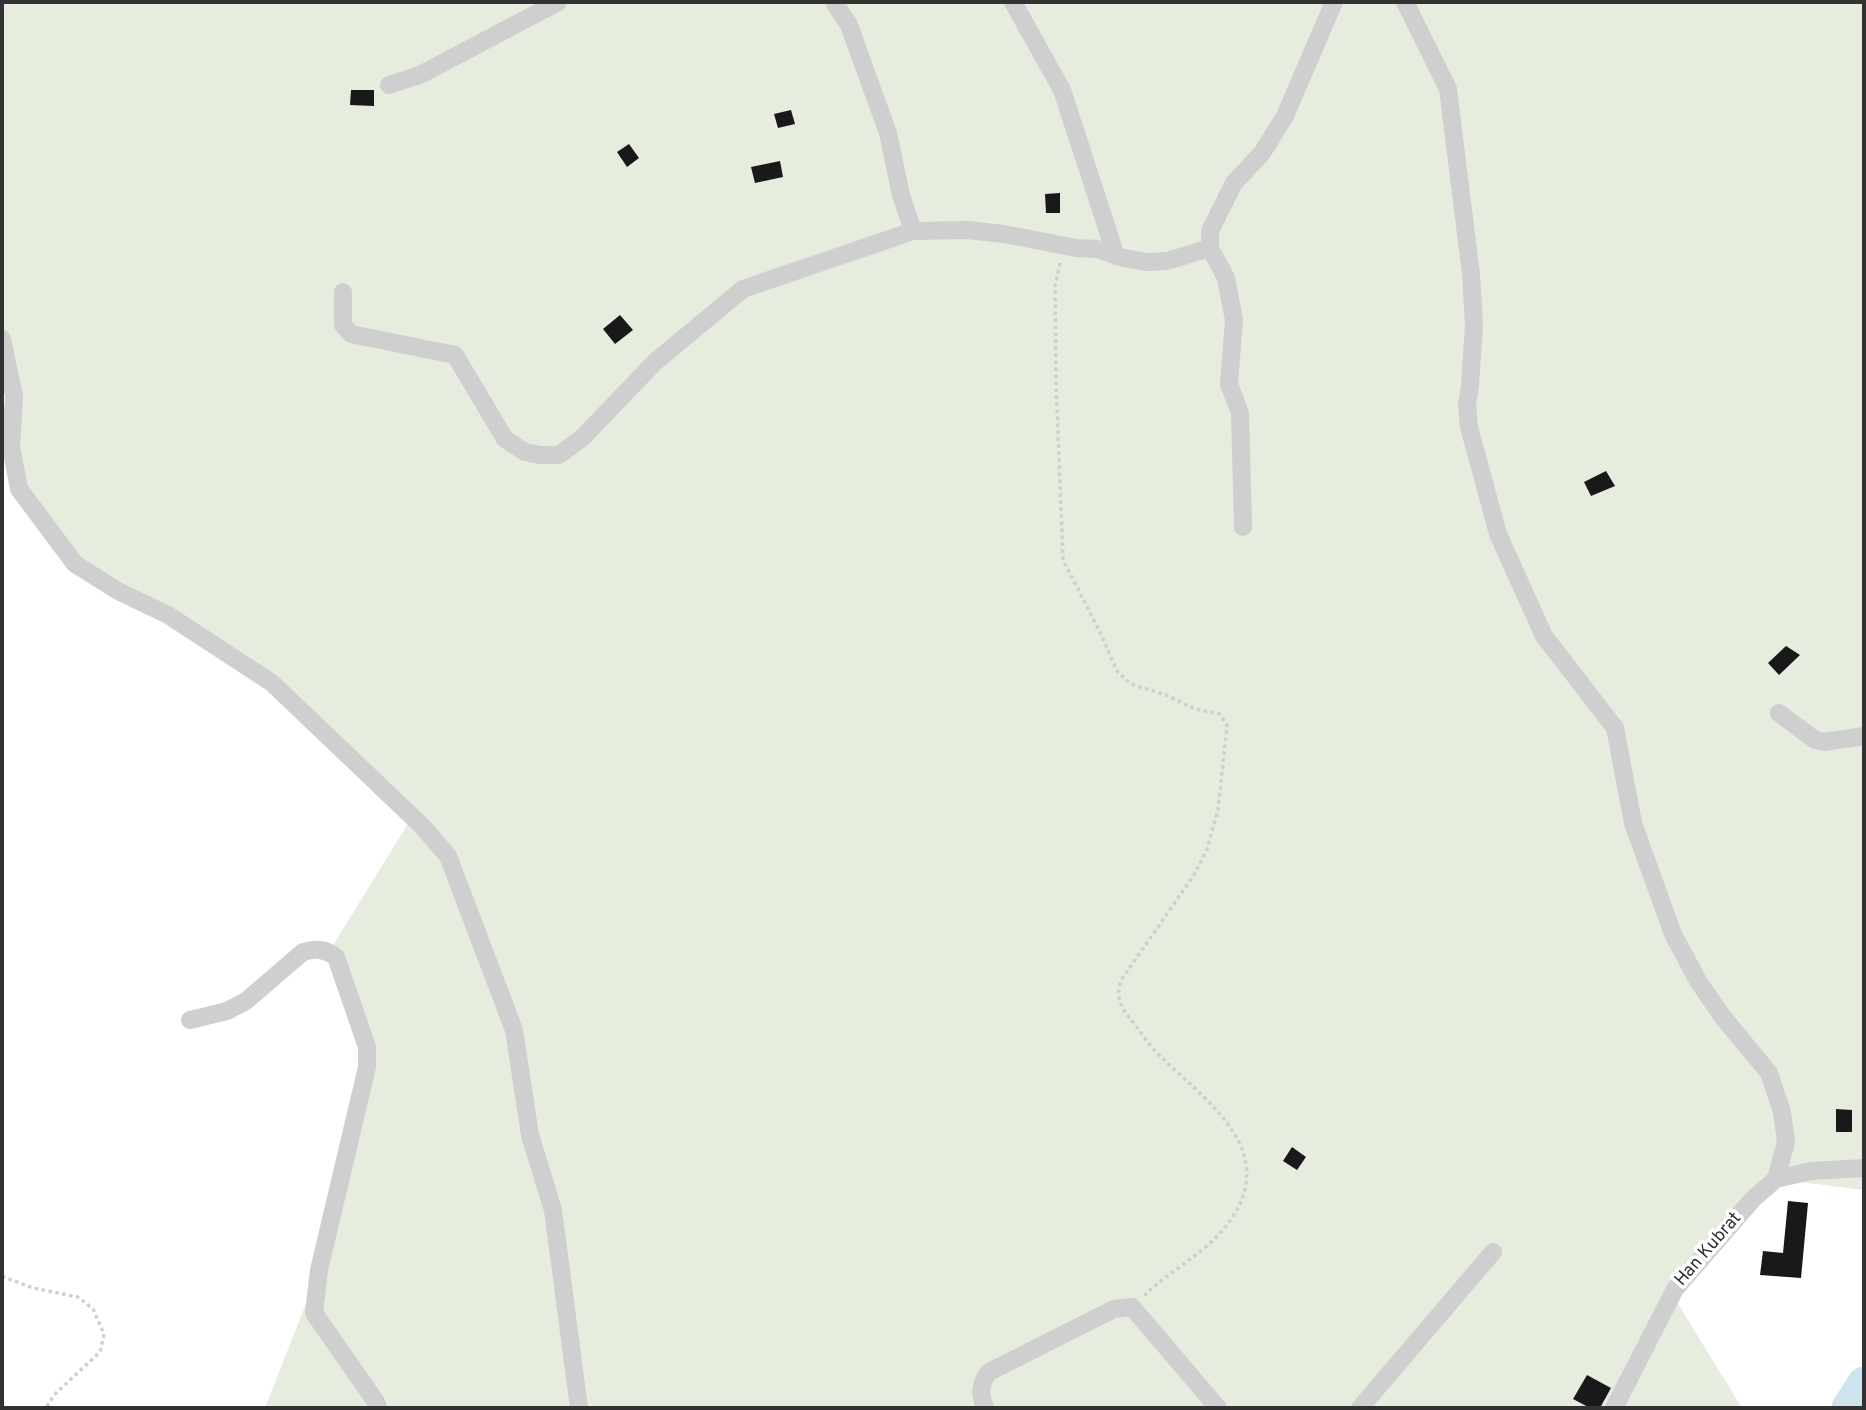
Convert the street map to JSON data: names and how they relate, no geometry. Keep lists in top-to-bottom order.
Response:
{
  "streets": {
    "street": ["Han Kubrat"]
  }
}
